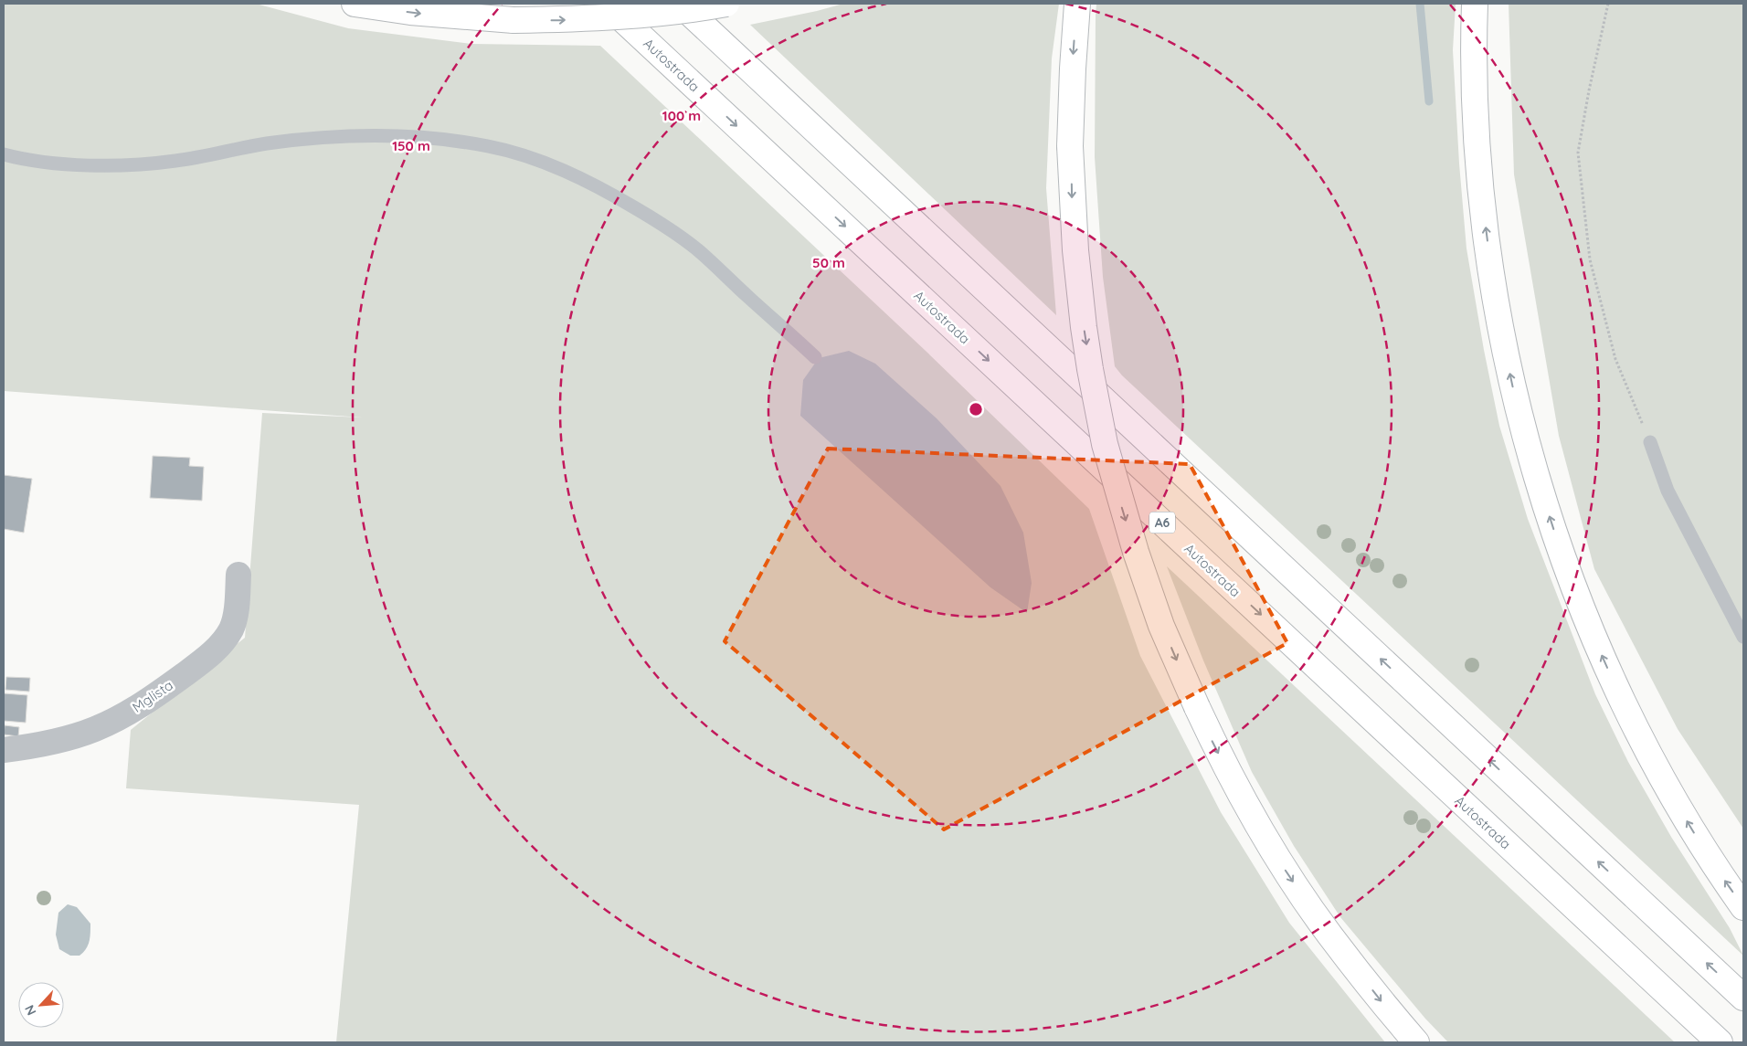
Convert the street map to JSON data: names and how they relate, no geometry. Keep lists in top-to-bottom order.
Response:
{
  "streets": {
    "highway": ["Autostrada", "A6"],
    "street": ["Mglista"]
  },
  "north": "bottom left",
  "rings": ["100 m", "150 m", "50 m"]
}
